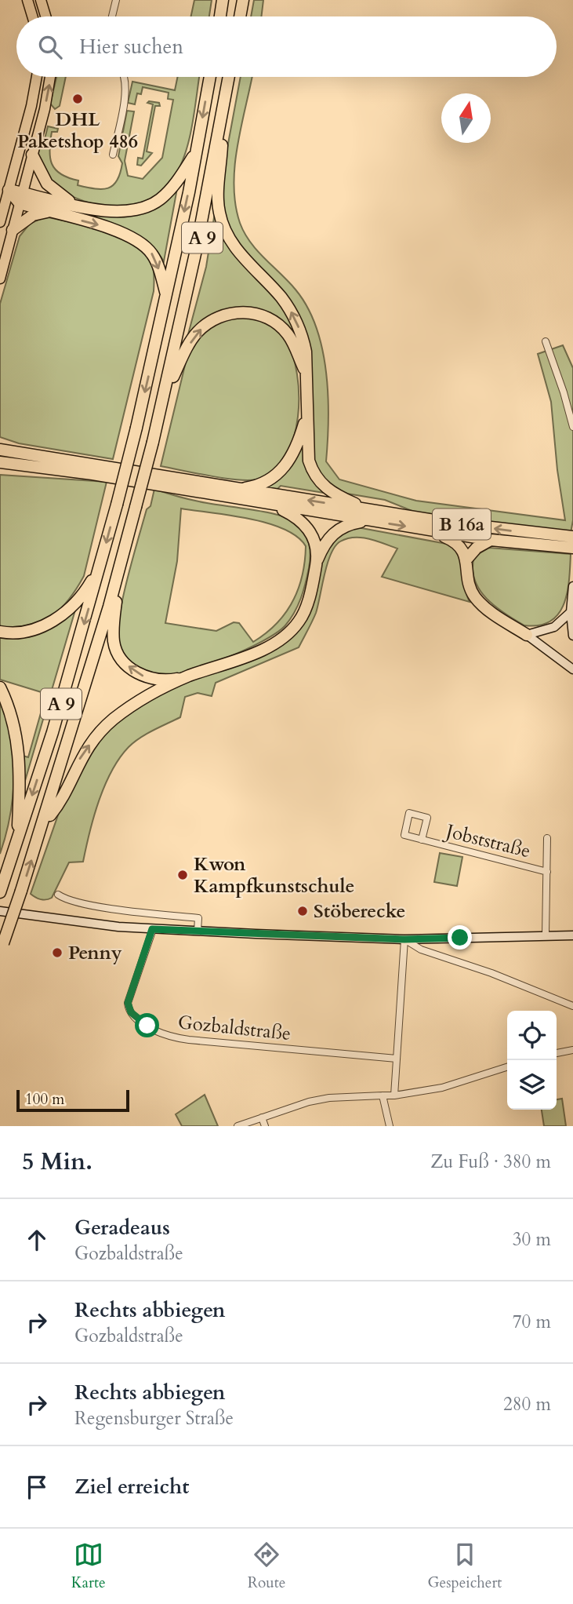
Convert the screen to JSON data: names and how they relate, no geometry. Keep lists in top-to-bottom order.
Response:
{
  "streets": {
    "highway": ["A 9", "B 16a"],
    "street": ["Jobststraße", "Gozbaldstraße"]
  },
  "crossings": [
    ["A 9", "B 16a"]
  ],
  "places": [
    "DHL Paketshop 486",
    "Kwon Kampfkunstschule",
    "Stöberecke",
    "Penny"
  ],
  "scale_bar": "100 m",
  "north": "top",
  "page": {
    "search": "Hier suchen",
    "scale": "100 m",
    "heading": ["5 Min.", "Zu Fuß · 380 m"],
    "list": [
      ["Geradeaus", "Gozbaldstraße", "30 m"],
      ["Rechts abbiegen", "Gozbaldstraße", "70 m"],
      ["Rechts abbiegen", "Regensburger Straße", "280 m"],
      "Ziel erreicht"
    ],
    "nav": ["Karte", "Route", "Gespeichert"]
  }
}
